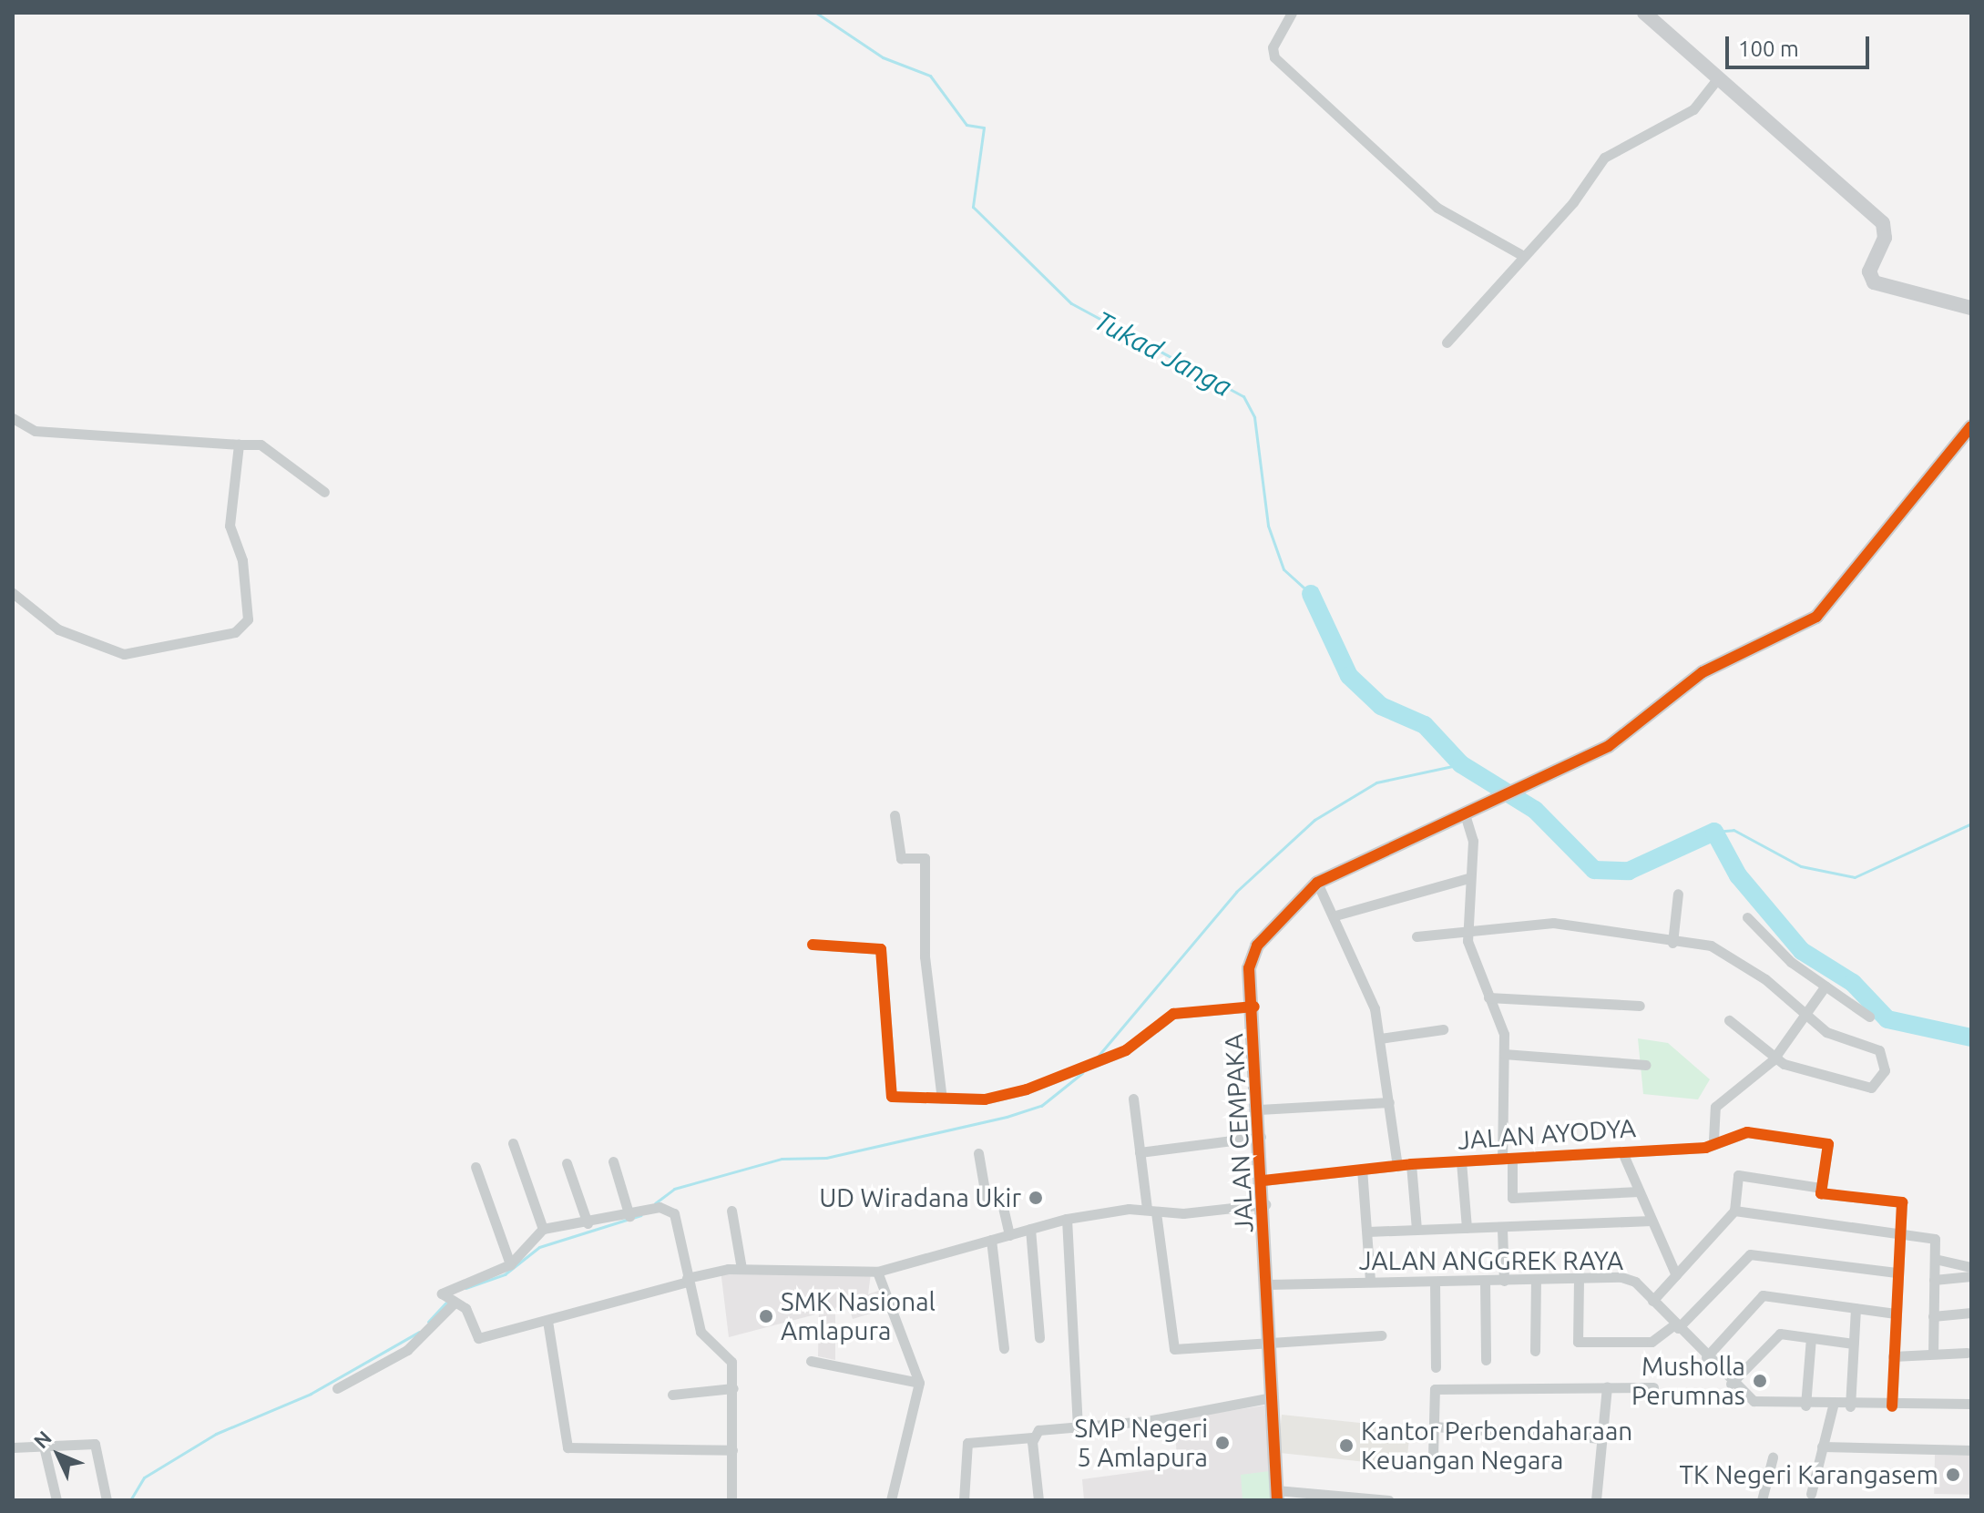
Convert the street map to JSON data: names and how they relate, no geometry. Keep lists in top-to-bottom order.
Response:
{
  "streets": {
    "street": ["JALAN CEMPAKA", "JALAN AYODYA", "JALAN ANGGREK RAYA"]
  },
  "crossings": [
    ["JALAN CEMPAKA", "JALAN AYODYA"],
    ["JALAN CEMPAKA", "JALAN ANGGREK RAYA"]
  ],
  "water": ["Tukad Janga"],
  "places": [
    "UD Wiradana Ukir",
    "SMK Nasional Amlapura",
    "Musholla Perumnas",
    "SMP Negeri 5 Amlapura",
    "Kantor Perbendaharaan Keuangan Negara",
    "TK Negeri Karangasem"
  ],
  "scale_bar": "100 m",
  "north": "top left"
}
